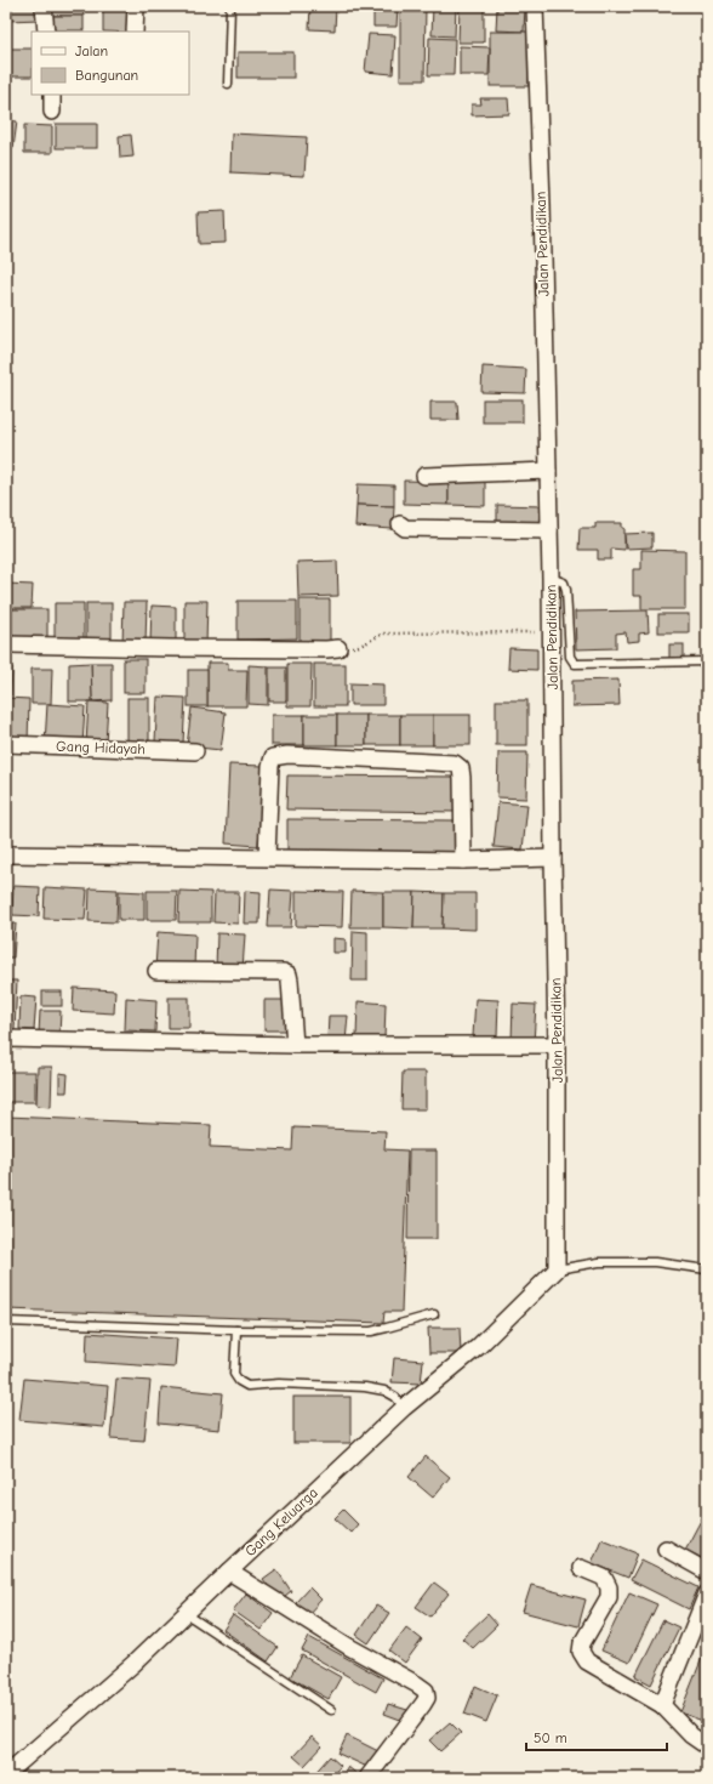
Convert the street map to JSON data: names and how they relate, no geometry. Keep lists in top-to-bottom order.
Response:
{
  "streets": {
    "street": ["Jalan Pendidikan", "Gang Hidayah", "Gang Keluarga"]
  },
  "crossings": [
    ["Jalan Pendidikan", "Gang Keluarga"]
  ],
  "legend": ["Jalan", "Bangunan"],
  "scale_bar": "50 m"
}
